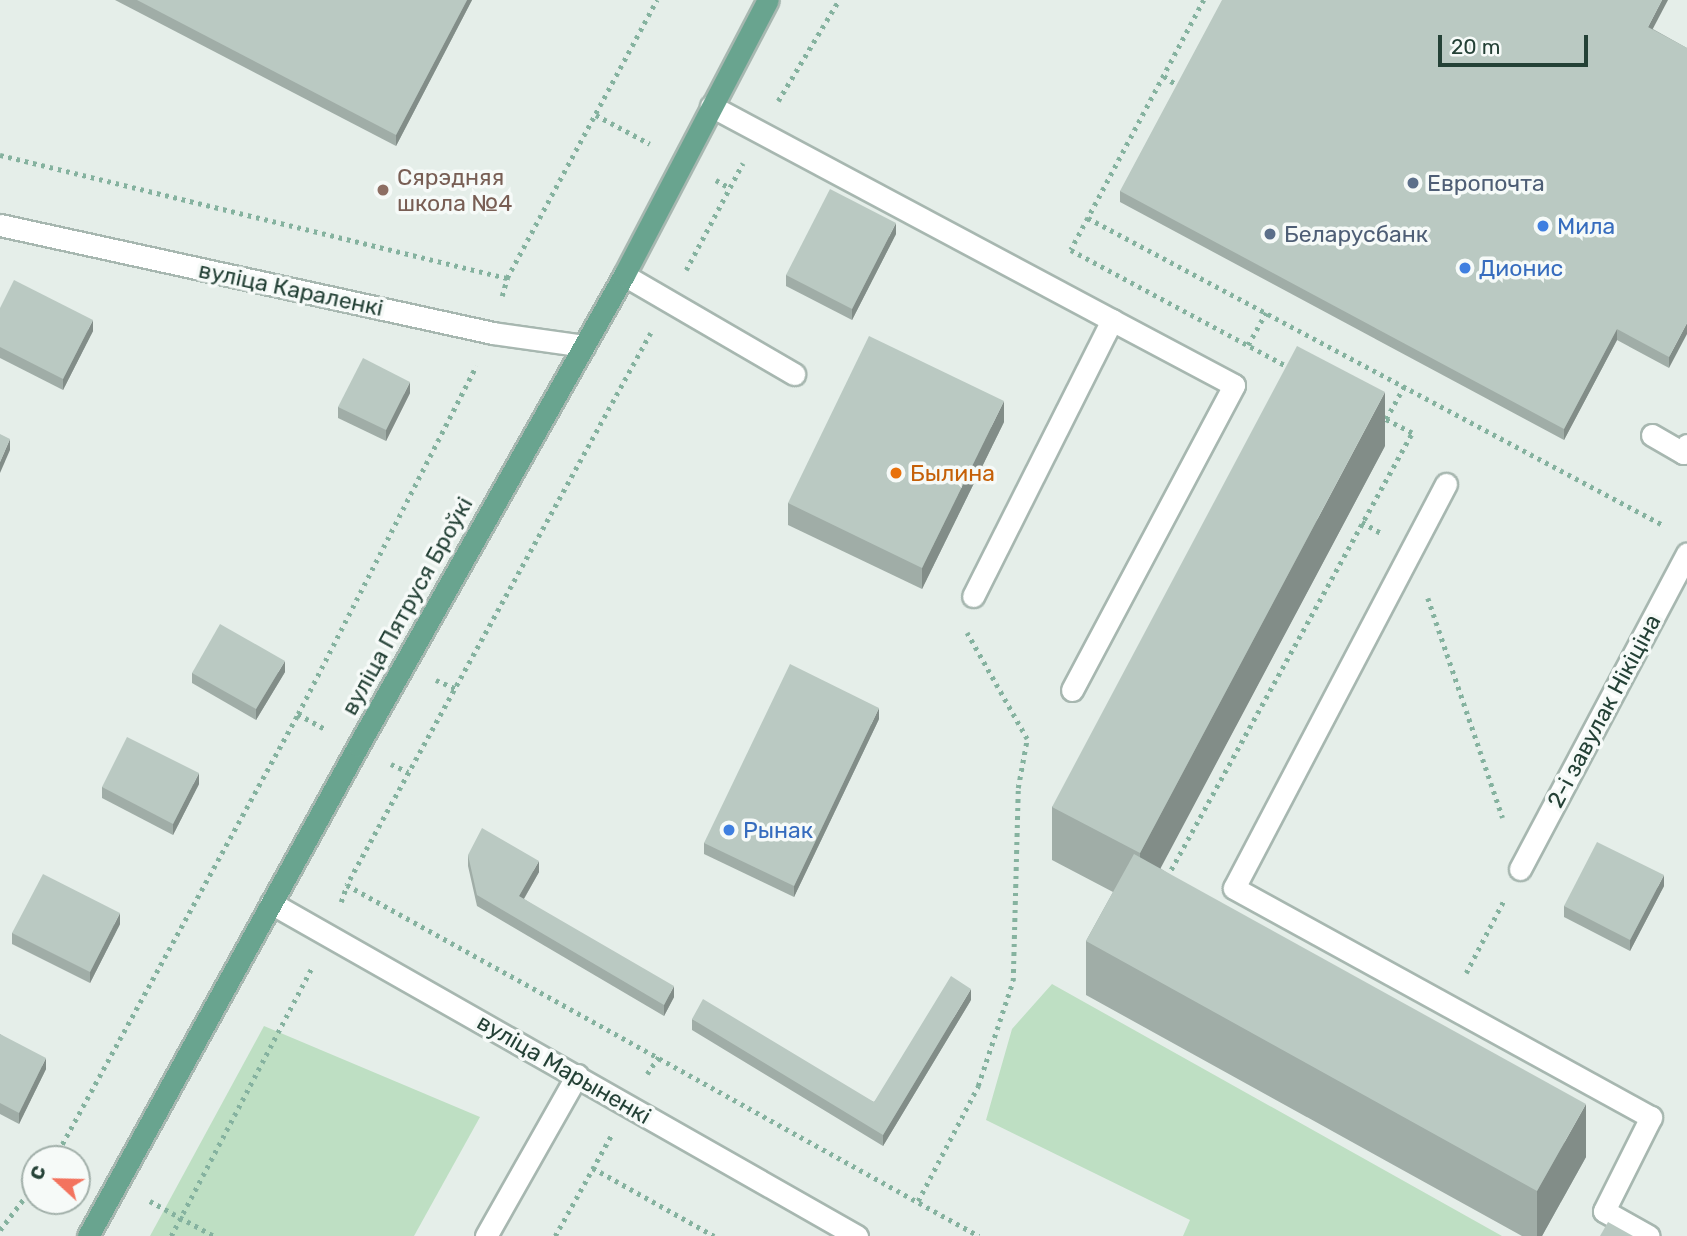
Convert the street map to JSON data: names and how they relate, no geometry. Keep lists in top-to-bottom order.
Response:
{
  "streets": {
    "main road": ["вуліца Пятруся Броўкі"],
    "street": ["вуліца Караленкі", "2-і завулак Нікіціна", "вуліца Марыненкі"]
  },
  "crossings": [
    ["вуліца Караленкі", "вуліца Пятруся Броўкі"],
    ["вуліца Пятруся Броўкі", "вуліца Марыненкі"]
  ],
  "places": [
    "Европочта",
    "Сярэдняя школа №4",
    "Мила",
    "Беларусбанк",
    "Дионис",
    "Былина",
    "Рынак"
  ],
  "scale_bar": "20 m",
  "north": "left"
}
